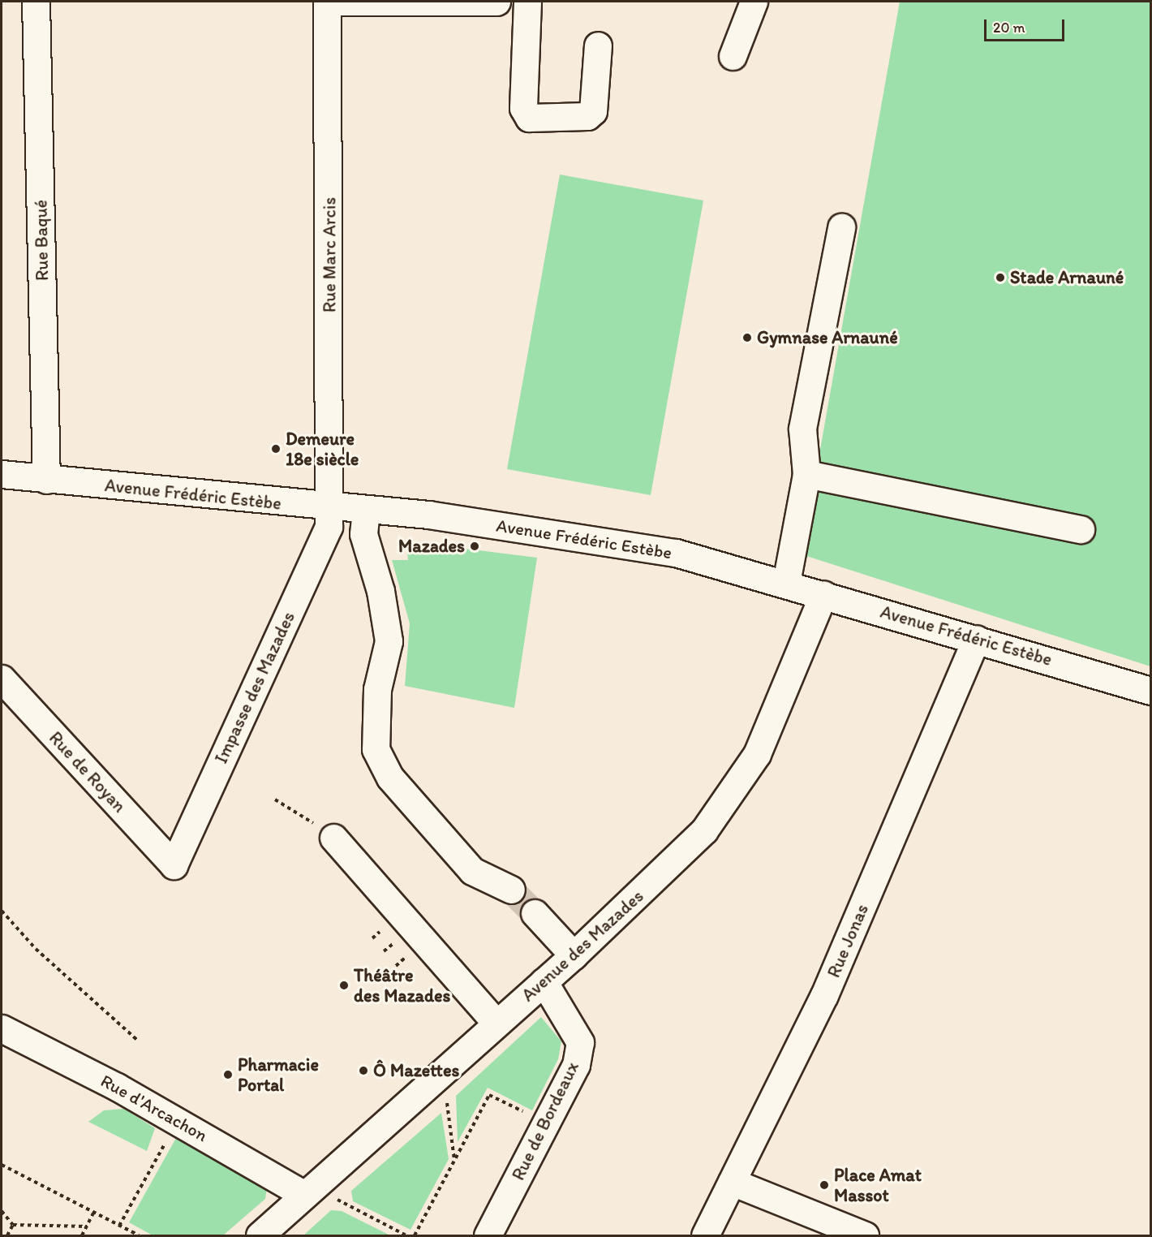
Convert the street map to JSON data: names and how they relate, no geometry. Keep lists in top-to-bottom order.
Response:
{
  "streets": {
    "street": [
      "Rue Baqué",
      "Rue Marc Arcis",
      "Avenue Frédéric Estèbe",
      "Impasse des Mazades",
      "Rue de Royan",
      "Rue Jonas",
      "Avenue des Mazades",
      "Rue d'Arcachon",
      "Rue de Bordeaux"
    ]
  },
  "crossings": [
    ["Rue Baqué", "Avenue Frédéric Estèbe"],
    ["Rue Marc Arcis", "Avenue Frédéric Estèbe"],
    ["Rue Marc Arcis", "Impasse des Mazades"],
    ["Avenue Frédéric Estèbe", "Impasse des Mazades"],
    ["Avenue Frédéric Estèbe", "Rue Jonas"],
    ["Avenue Frédéric Estèbe", "Avenue des Mazades"],
    ["Impasse des Mazades", "Rue de Royan"],
    ["Avenue des Mazades", "Rue d'Arcachon"],
    ["Avenue des Mazades", "Rue de Bordeaux"]
  ],
  "places": [
    "Stade Arnauné",
    "Gymnase Arnauné",
    "Demeure 18e siècle",
    "Mazades",
    "Théâtre des Mazades",
    "Ô Mazettes",
    "Pharmacie Portal",
    "Place Amat Massot"
  ],
  "scale_bar": "20 m"
}
